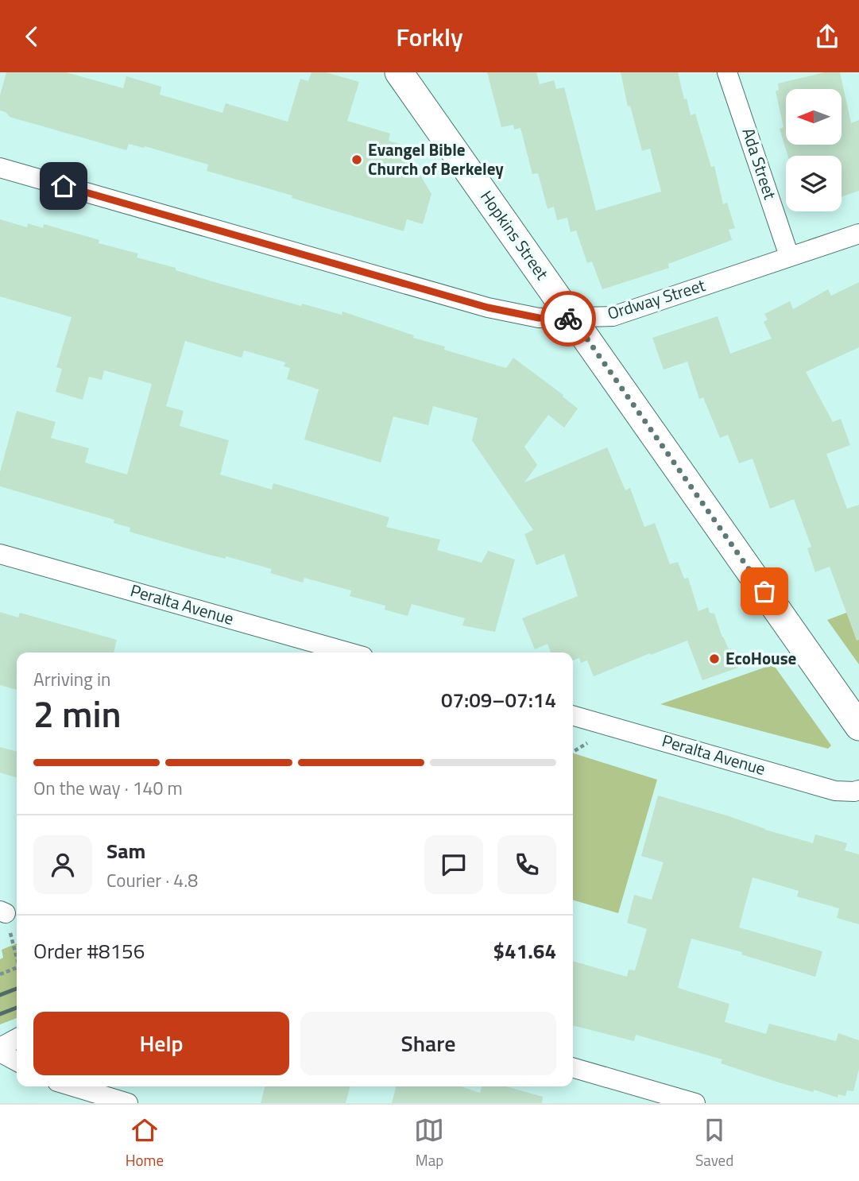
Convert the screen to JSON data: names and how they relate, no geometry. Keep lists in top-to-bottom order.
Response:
{
  "streets": {
    "street": [
      "Ada Street",
      "Hopkins Street",
      "Ordway Street",
      "Peralta Avenue"
    ]
  },
  "crossings": [
    ["Ada Street", "Ordway Street"],
    ["Hopkins Street", "Ordway Street"]
  ],
  "places": ["Evangel Bible Church of Berkeley", "EcoHouse"],
  "north": "left",
  "page": {
    "header": "Forkly",
    "heading": ["2 min", "Arriving in", "07:09–07:14"],
    "panel": [
      "Sam",
      "Courier · 4.8",
      "Order #8156",
      "$41.64"
    ],
    "bar": "On the way · 140 m",
    "buttons": ["Help", "Share"],
    "tabs": ["Home", "Map", "Saved"]
  }
}
